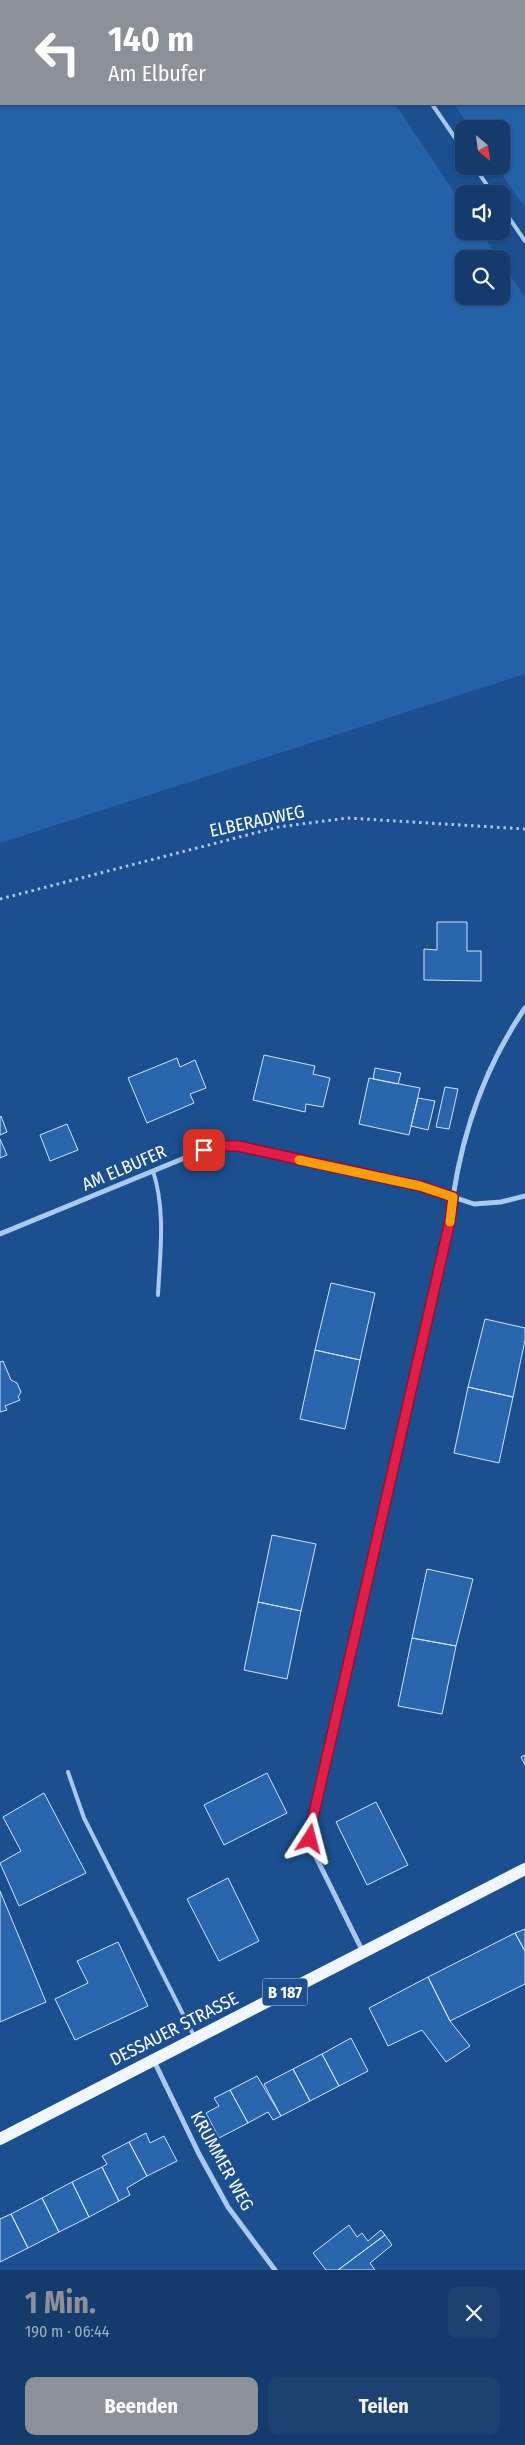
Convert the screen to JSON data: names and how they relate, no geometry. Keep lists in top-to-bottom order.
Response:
{
  "streets": {
    "main road": ["B 187", "DESSAUER STRASSE"],
    "street": ["AM ELBUFER", "KRUMMER WEG"],
    "path": ["ELBERADWEG"]
  },
  "crossings": [
    ["DESSAUER STRASSE", "KRUMMER WEG"]
  ],
  "north": "bottom right",
  "page": {
    "turn": ["140 m", "Am Elbufer"],
    "heading": ["1 Min.", "190 m · 06:44"],
    "buttons": ["Beenden", "Teilen"]
  }
}
